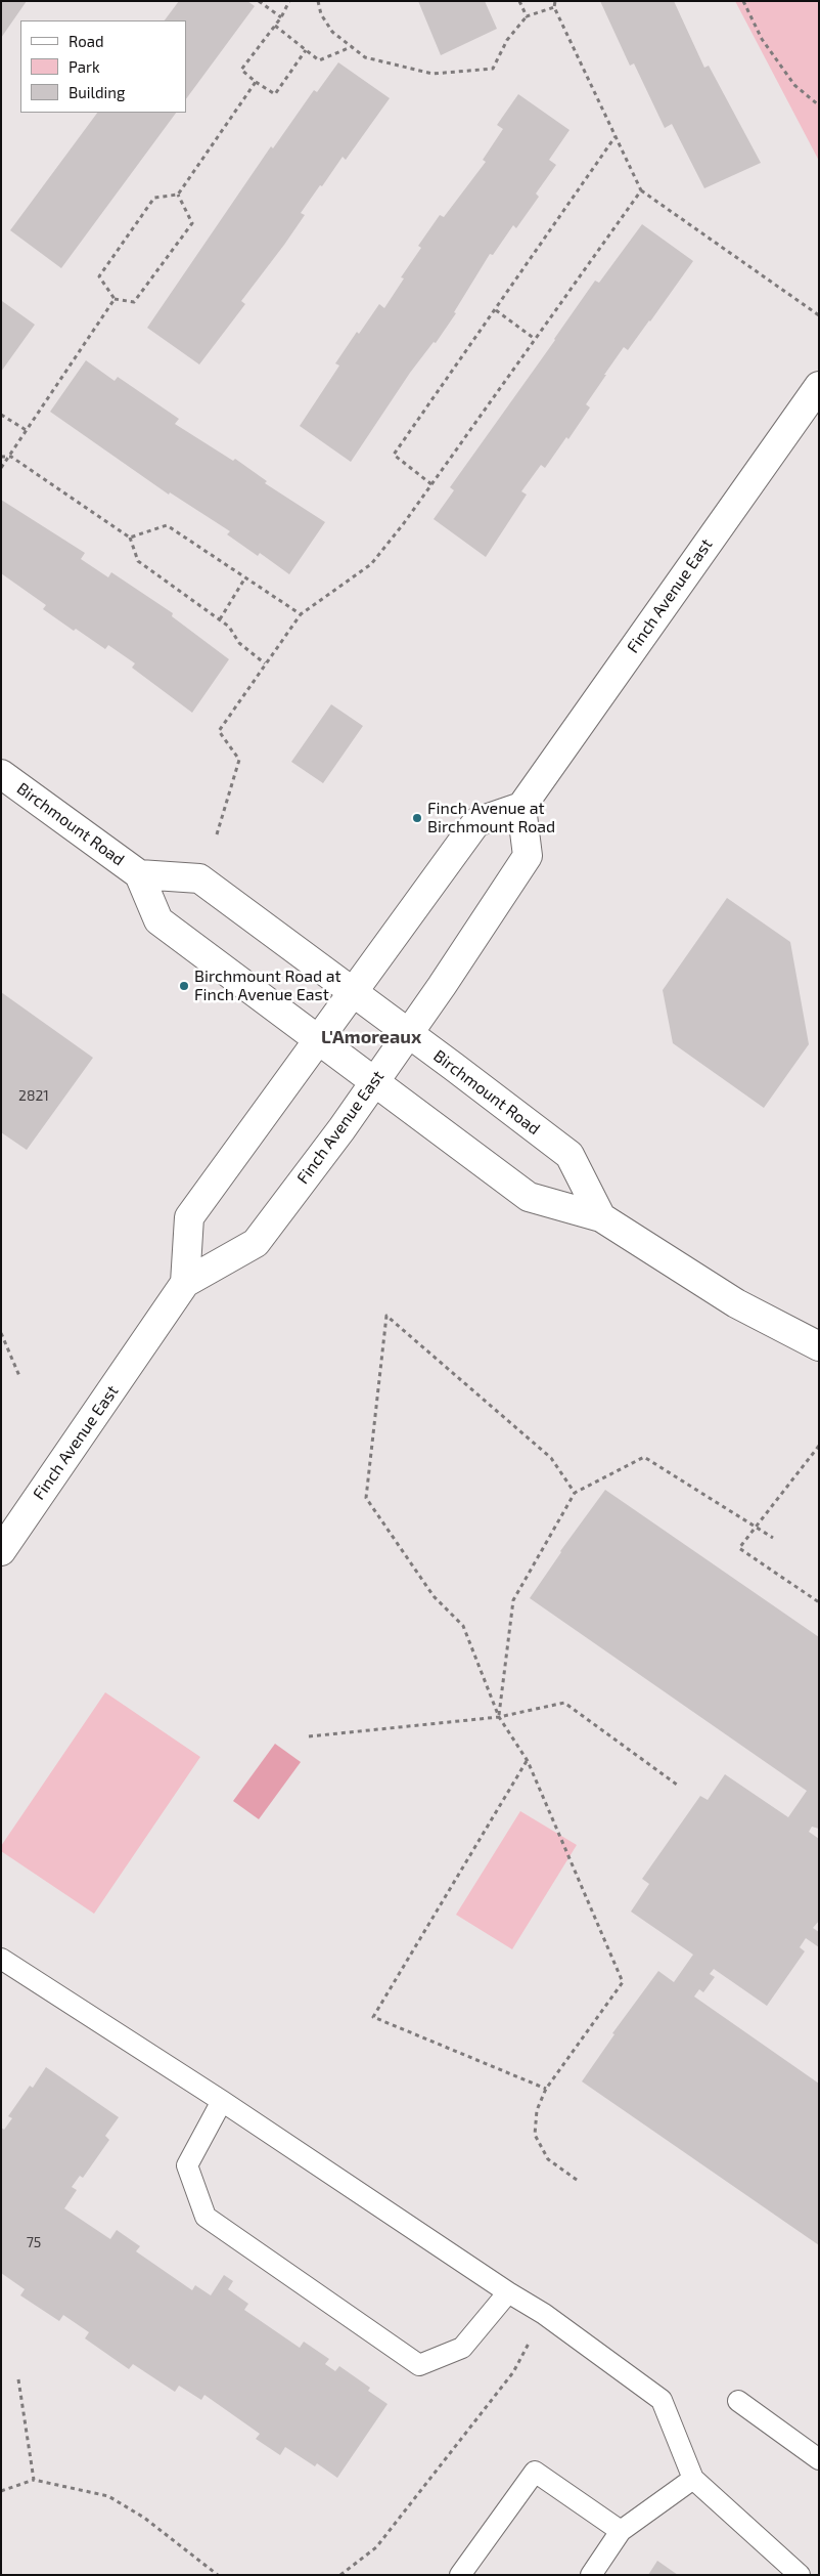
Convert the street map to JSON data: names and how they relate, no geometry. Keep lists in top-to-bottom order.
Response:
{
  "streets": {
    "main road": ["Finch Avenue East", "Birchmount Road"]
  },
  "crossings": [
    ["Finch Avenue East", "Birchmount Road"]
  ],
  "districts": ["L'Amoreaux"],
  "places": ["Finch Avenue at Birchmount Road", "Birchmount Road at Finch Avenue East"],
  "house_numbers": ["2821", "75"],
  "legend": ["Road", "Park", "Building"]
}
